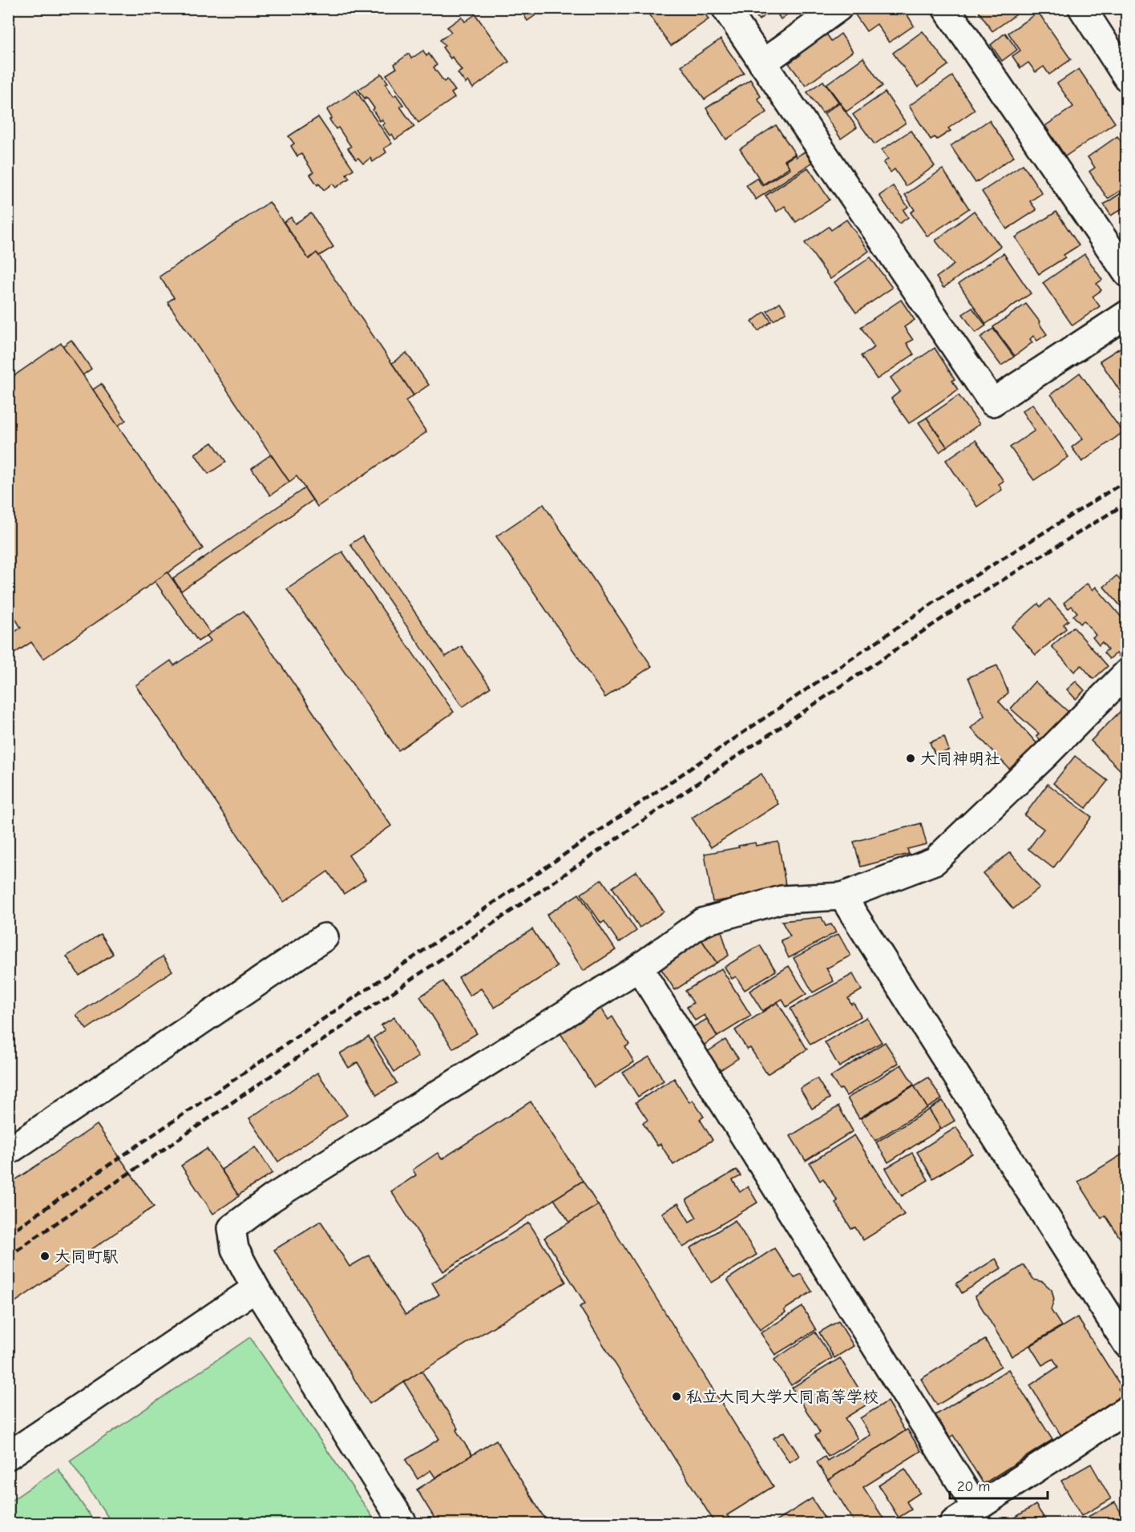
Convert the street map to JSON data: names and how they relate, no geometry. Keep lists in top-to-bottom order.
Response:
{
  "places": ["大同神明社", "大同町駅", "私立大同大学大同高等学校"],
  "scale_bar": "20 m"
}
